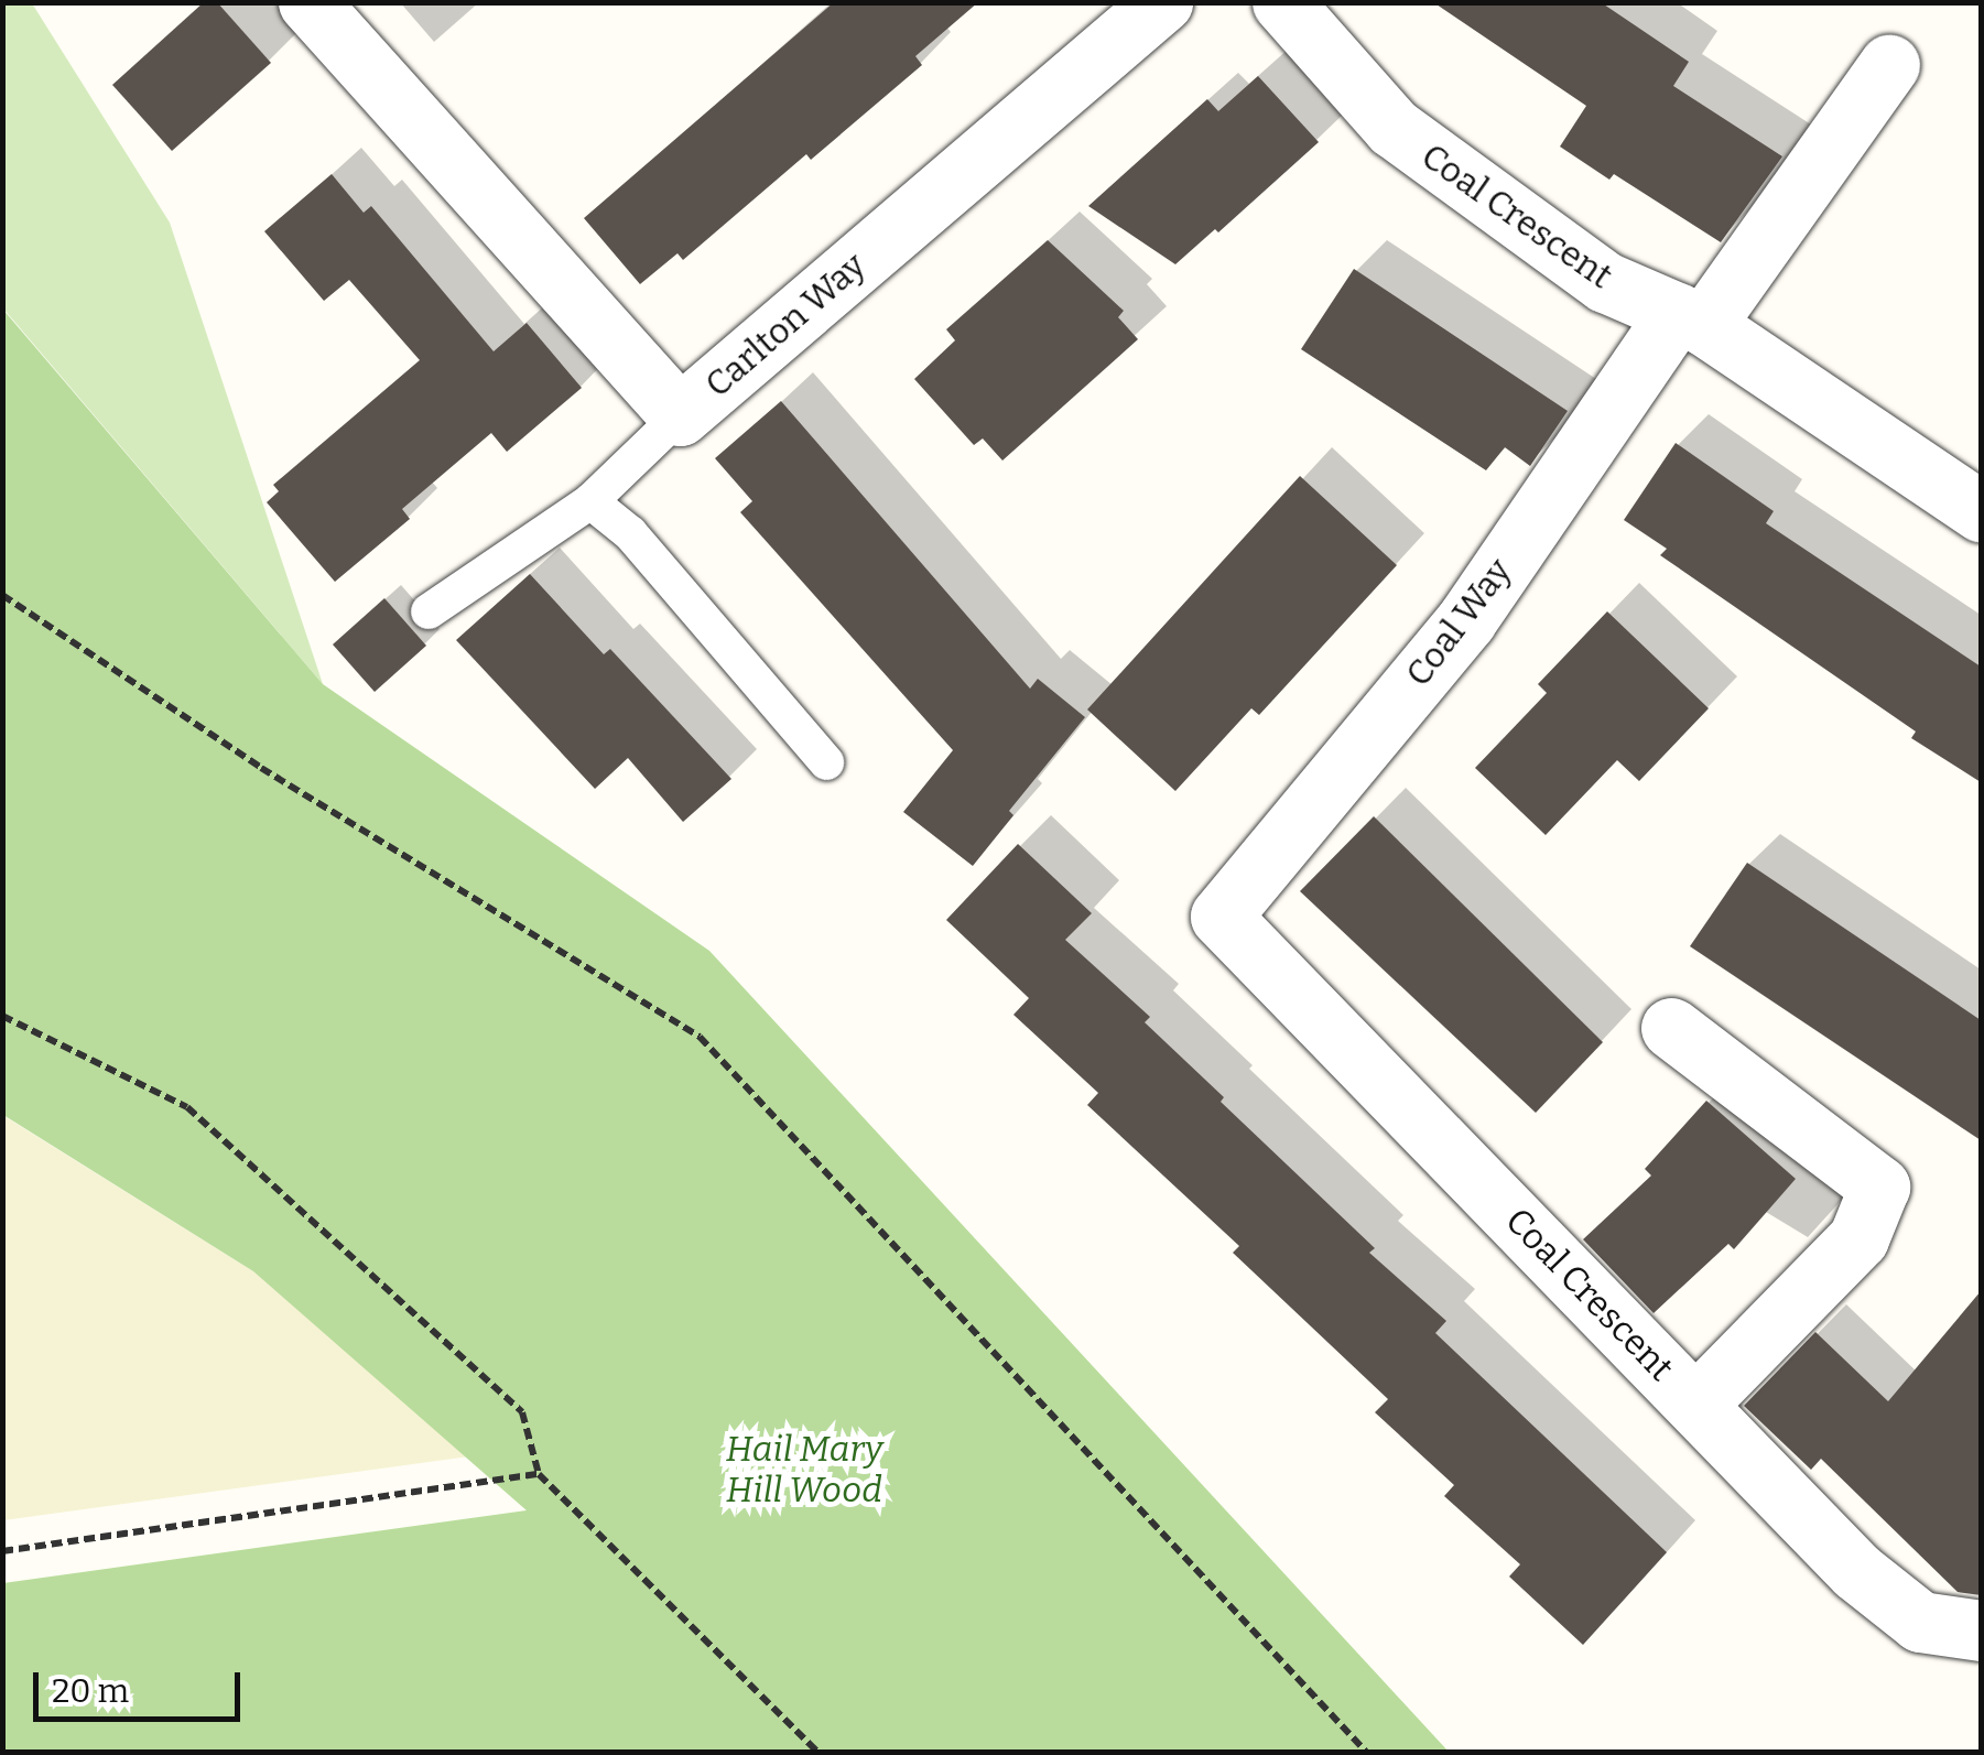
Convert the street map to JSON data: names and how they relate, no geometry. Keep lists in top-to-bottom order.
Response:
{
  "streets": {
    "street": ["Coal Crescent", "Carlton Way", "Coal Way"]
  },
  "crossings": [
    ["Coal Crescent", "Coal Way"]
  ],
  "parks": ["Hail Mary Hill Wood"],
  "scale_bar": "20 m"
}
